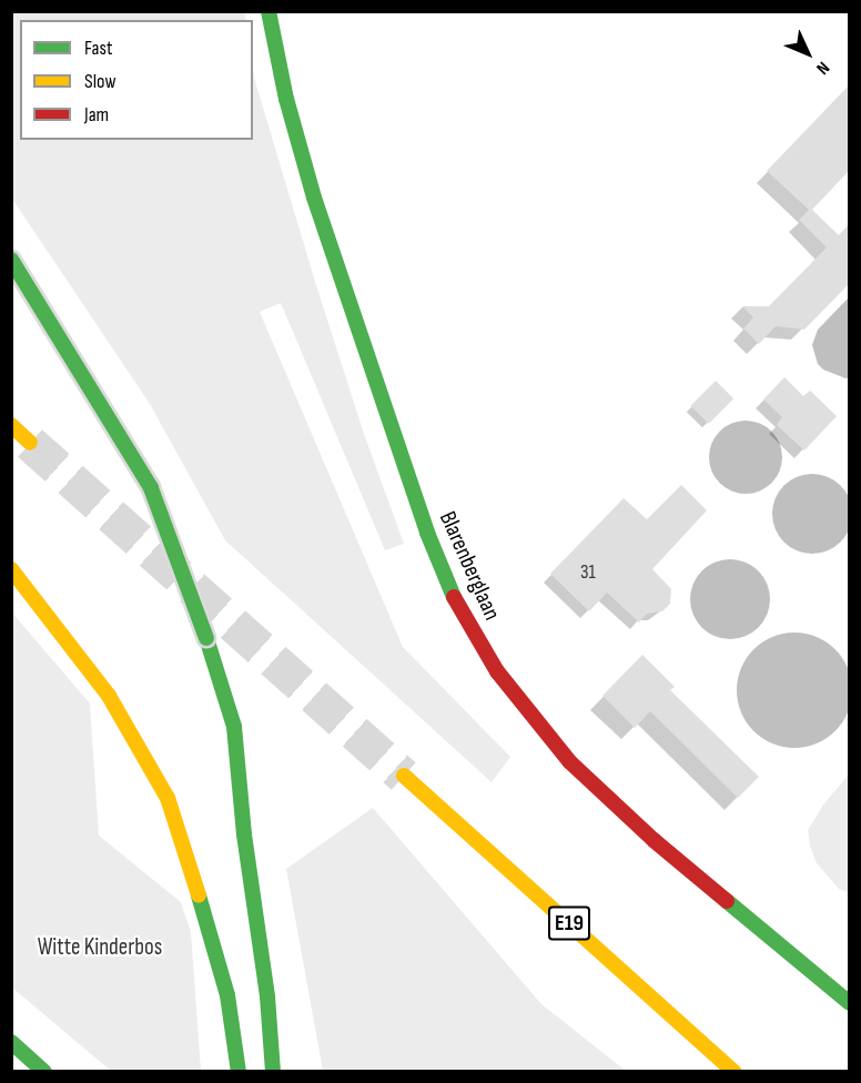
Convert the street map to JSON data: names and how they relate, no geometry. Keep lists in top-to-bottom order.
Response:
{
  "streets": {
    "main road": ["Blarenberglaan", "E19"]
  },
  "parks": ["Witte Kinderbos"],
  "house_numbers": ["31"],
  "legend": ["Fast", "Slow", "Jam"],
  "north": "bottom right"
}
